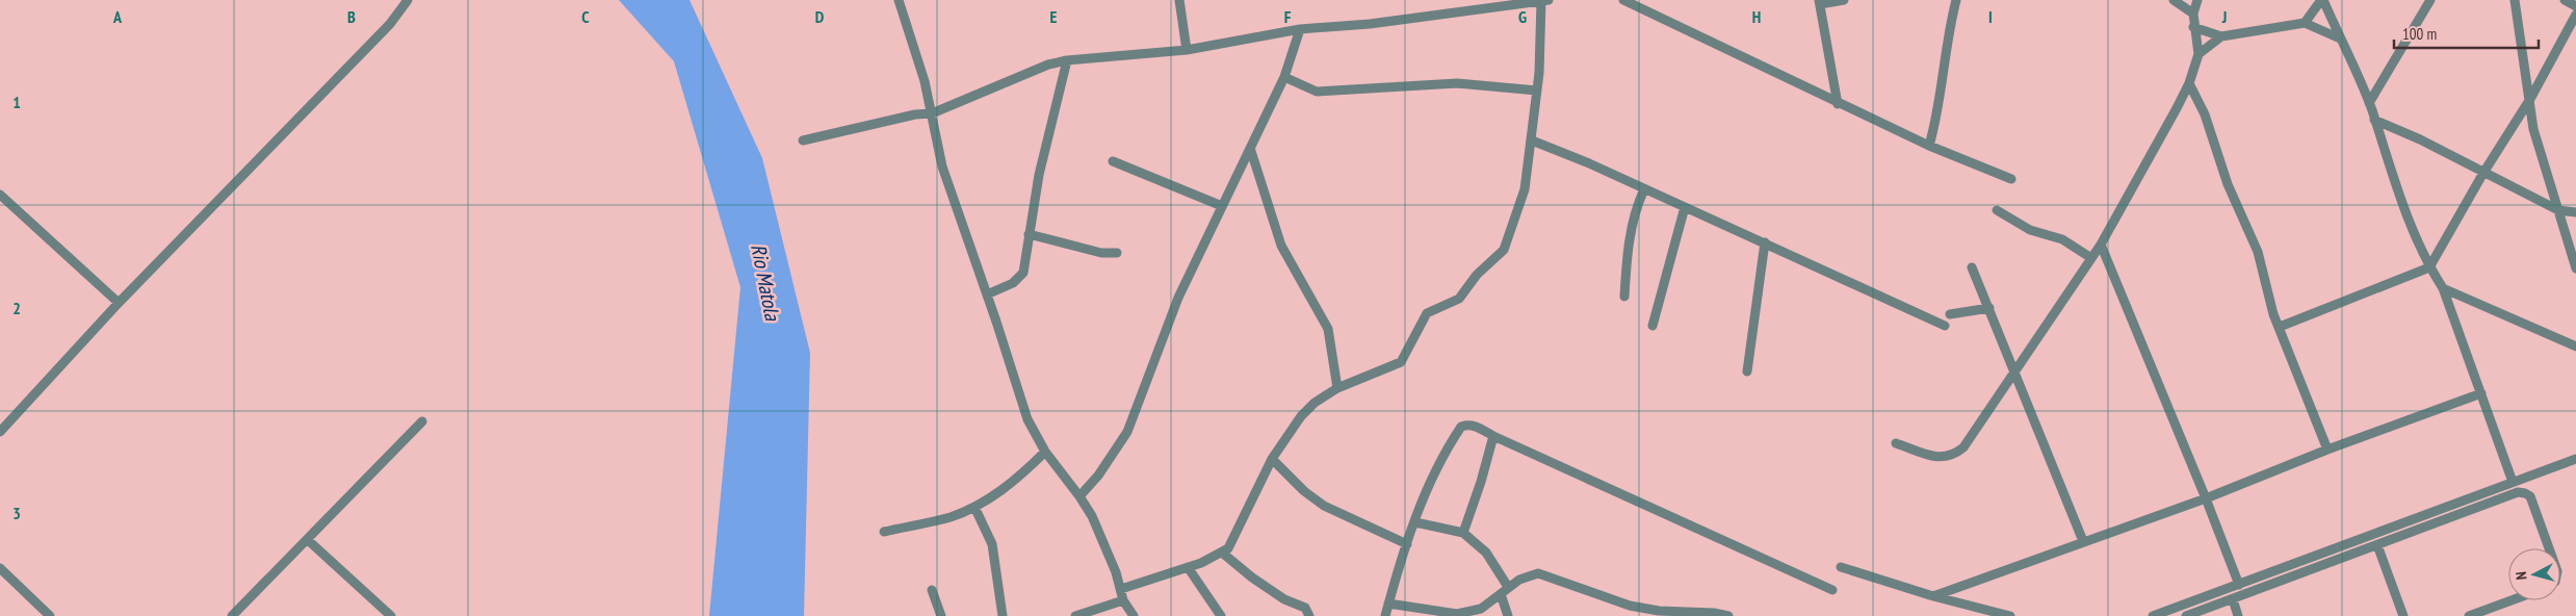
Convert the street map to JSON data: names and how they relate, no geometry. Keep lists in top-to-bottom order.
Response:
{
  "water": ["Rio Matola"],
  "scale_bar": "100 m",
  "north": "left",
  "grid": {
    "columns": [
      "A",
      "B",
      "C",
      "D",
      "E",
      "F",
      "G",
      "H",
      "I",
      "J"
    ],
    "rows": ["1", "2", "3"]
  }
}
